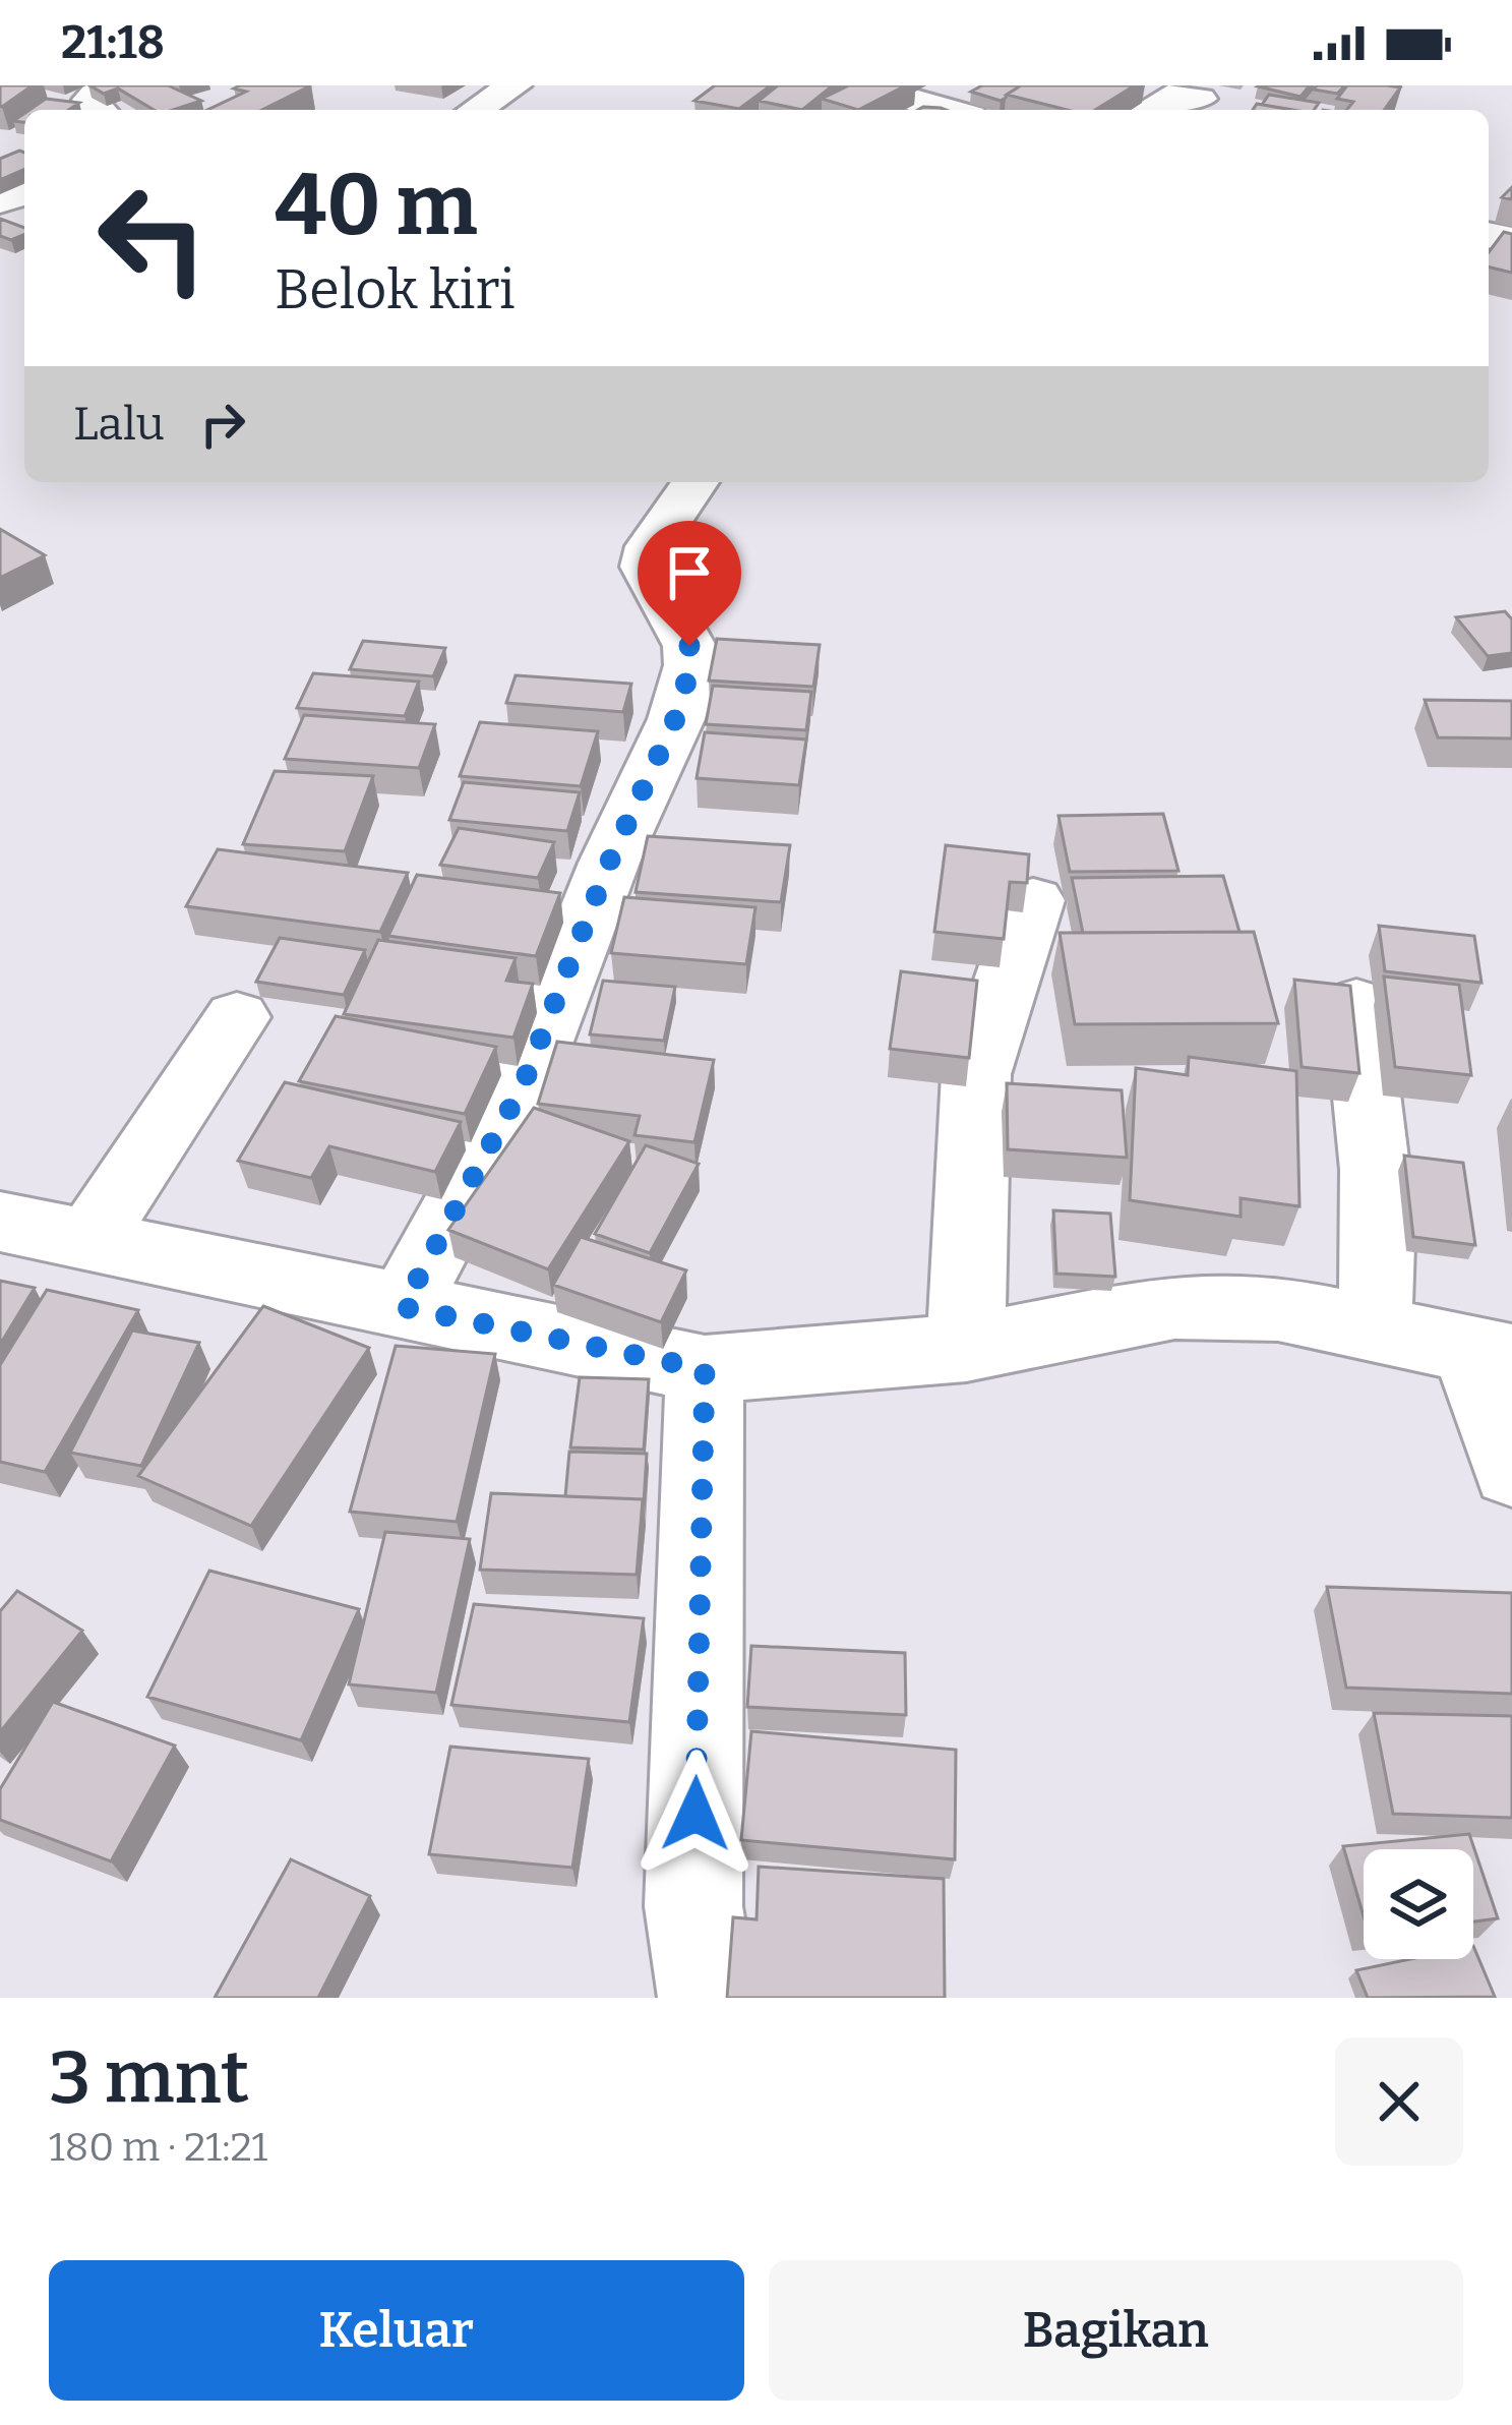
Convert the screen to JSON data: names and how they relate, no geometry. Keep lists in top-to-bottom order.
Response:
{
  "page": {
    "status": "21:18",
    "turn": ["40 m", "Belok kiri"],
    "then": "Lalu",
    "heading": ["3 mnt", "180 m · 21:21"],
    "buttons": ["Keluar", "Bagikan"]
  }
}
